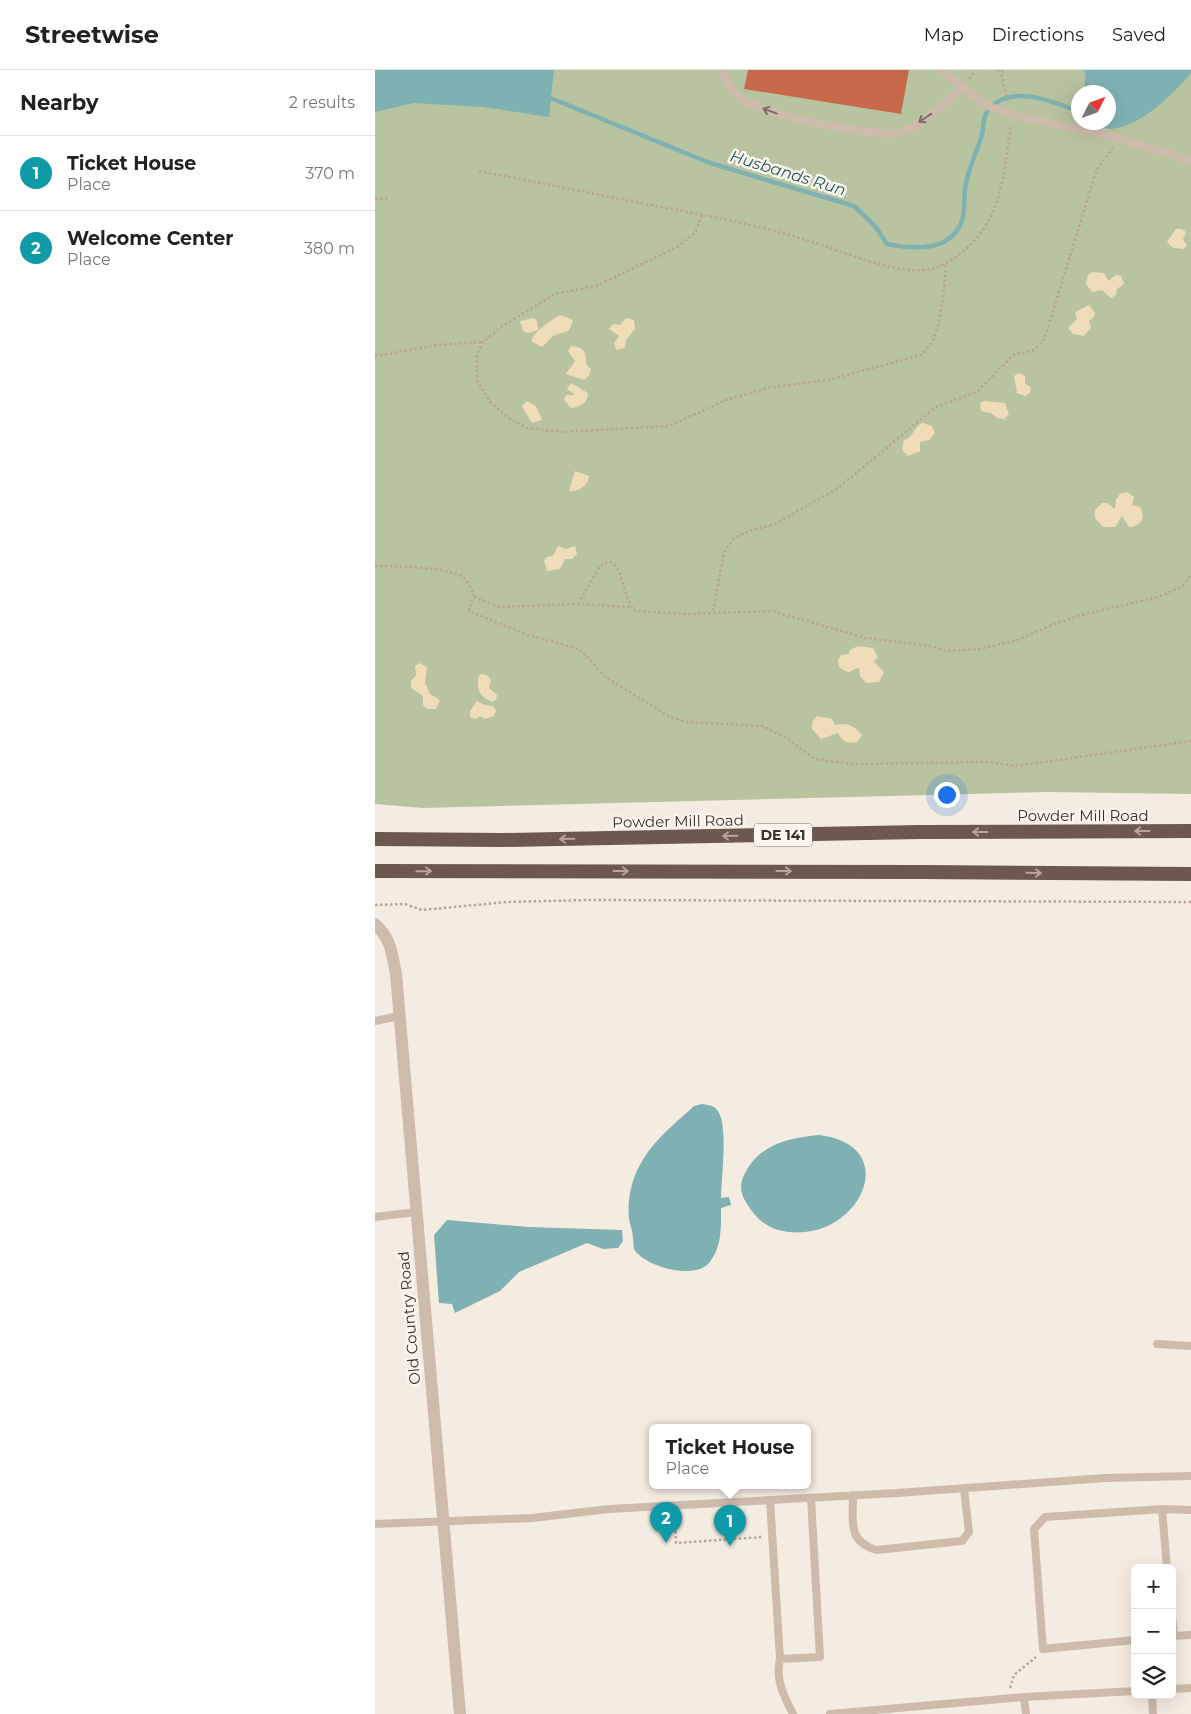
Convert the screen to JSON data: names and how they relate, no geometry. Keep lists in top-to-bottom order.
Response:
{
  "streets": {
    "highway": ["Powder Mill Road", "DE 141"],
    "street": ["Old Country Road"]
  },
  "water": ["Husbands Run"],
  "north": "top right",
  "page": {
    "header": "Streetwise",
    "nav": ["Map", "Directions", "Saved"],
    "heading": ["Nearby", "2 results"],
    "list": [
      {
        "mark": "1",
        "name": "Ticket House",
        "note": "Place",
        "value": "370 m"
      },
      {
        "mark": "2",
        "name": "Welcome Center",
        "note": "Place",
        "value": "380 m"
      }
    ],
    "popup": ["Ticket House", "Place"],
    "pins": ["2", "1"],
    "map_buttons": ["+", "−"]
  }
}
